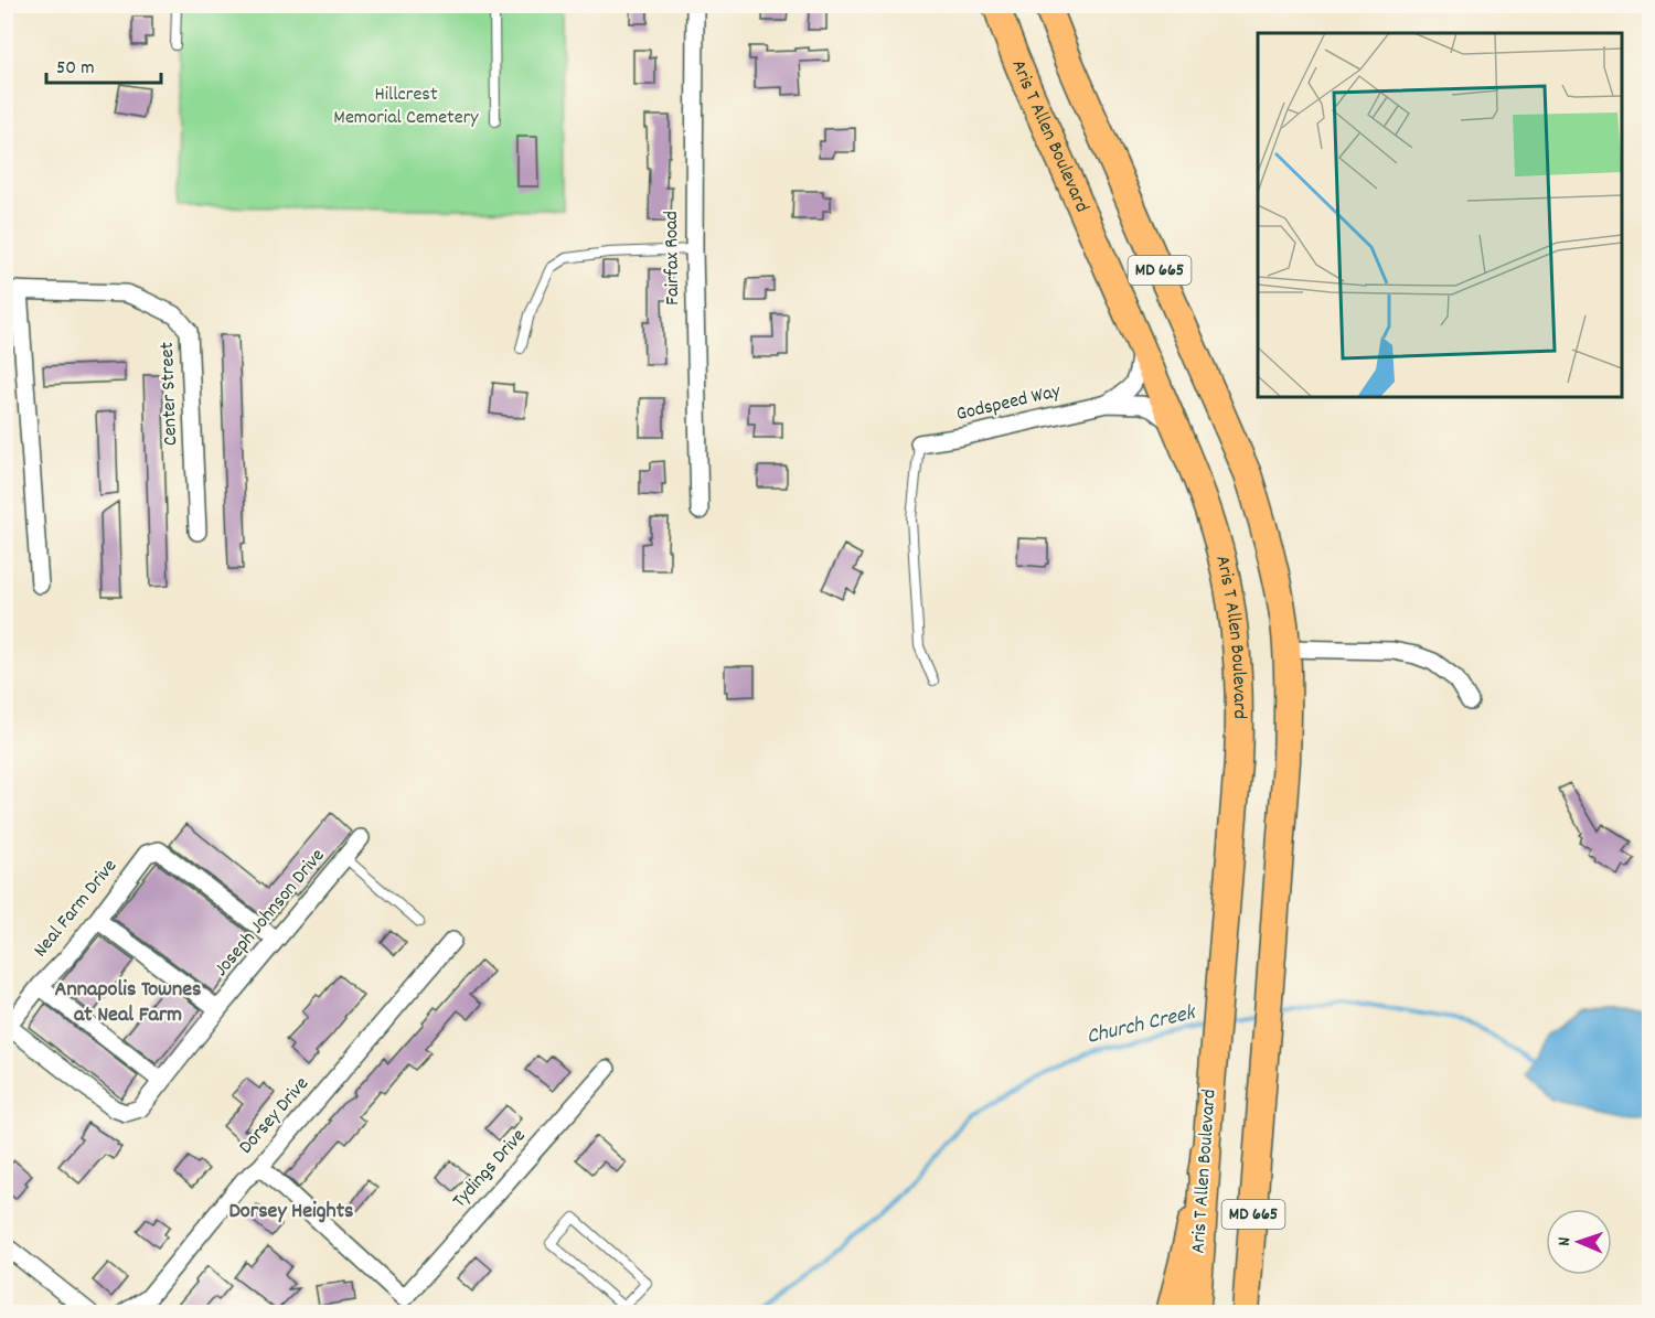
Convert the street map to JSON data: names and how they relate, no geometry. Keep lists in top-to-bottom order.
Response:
{
  "streets": {
    "highway": ["Aris T Allen Boulevard", "MD 665"],
    "street": [
      "Fairfax Road",
      "Center Street",
      "Godspeed Way",
      "Neal Farm Drive",
      "Joseph Johnson Drive",
      "Dorsey Drive",
      "Tydings Drive"
    ]
  },
  "crossings": [
    ["Aris T Allen Boulevard", "Godspeed Way"],
    ["Neal Farm Drive", "Joseph Johnson Drive"],
    ["Dorsey Drive", "Tydings Drive"]
  ],
  "districts": ["Annapolis Townes at Neal Farm", "Dorsey Heights"],
  "water": ["Church Creek"],
  "parks": ["Hillcrest Memorial Cemetery"],
  "scale_bar": "50 m",
  "north": "left"
}
